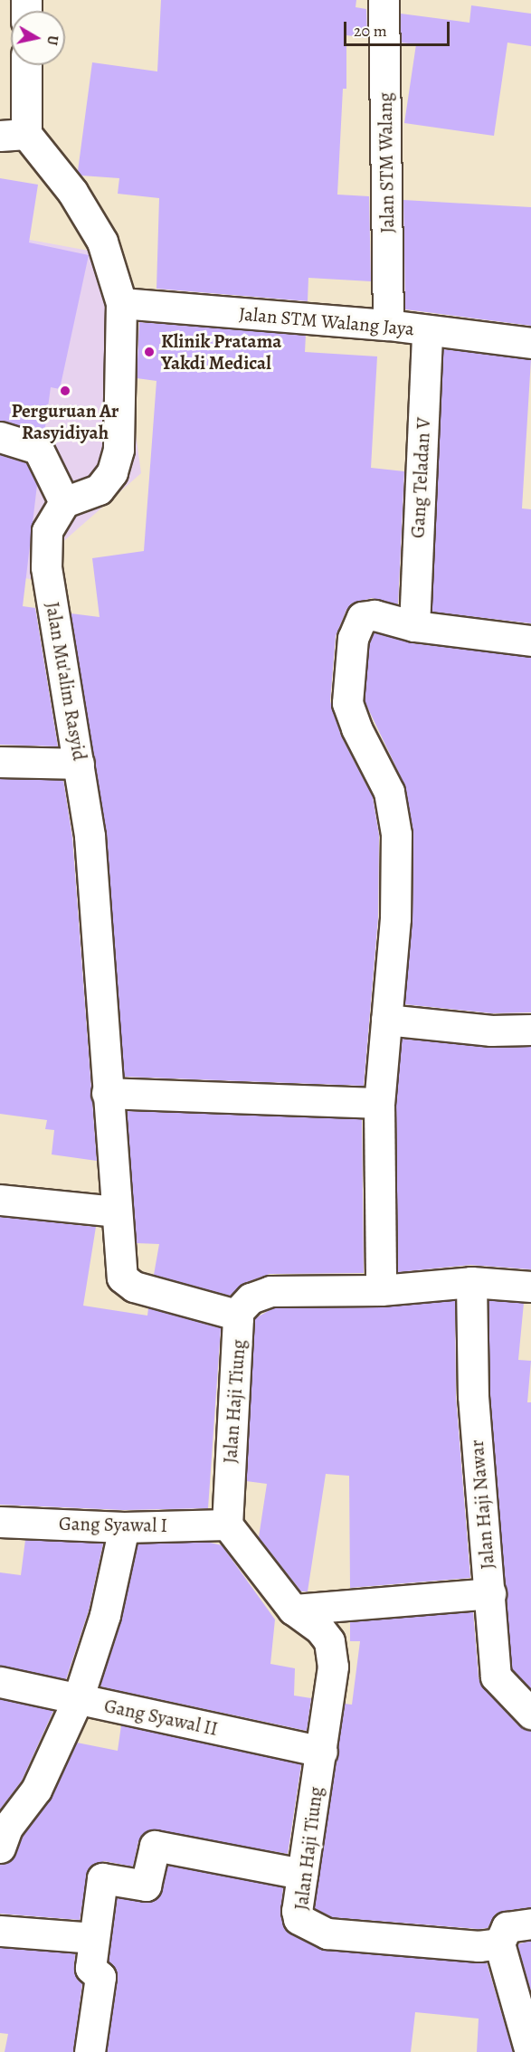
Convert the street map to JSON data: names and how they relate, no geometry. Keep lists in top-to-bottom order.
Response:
{
  "streets": {
    "street": [
      "Jalan STM Walang",
      "Jalan STM Walang Jaya",
      "Gang Teladan V",
      "Jalan Mu'alim Rasyid",
      "Jalan Haji Tiung",
      "Jalan Haji Nawar",
      "Gang Syawal I",
      "Gang Syawal II"
    ]
  },
  "crossings": [
    ["Jalan STM Walang", "Jalan STM Walang Jaya"],
    ["Jalan STM Walang Jaya", "Gang Teladan V"],
    ["Jalan Mu'alim Rasyid", "Jalan Haji Tiung"],
    ["Jalan Haji Tiung", "Gang Syawal I"],
    ["Jalan Haji Tiung", "Gang Syawal II"]
  ],
  "places": ["Klinik Pratama Yakdi Medical", "Perguruan Ar Rasyidiyah"],
  "scale_bar": "20 m",
  "north": "right"
}
